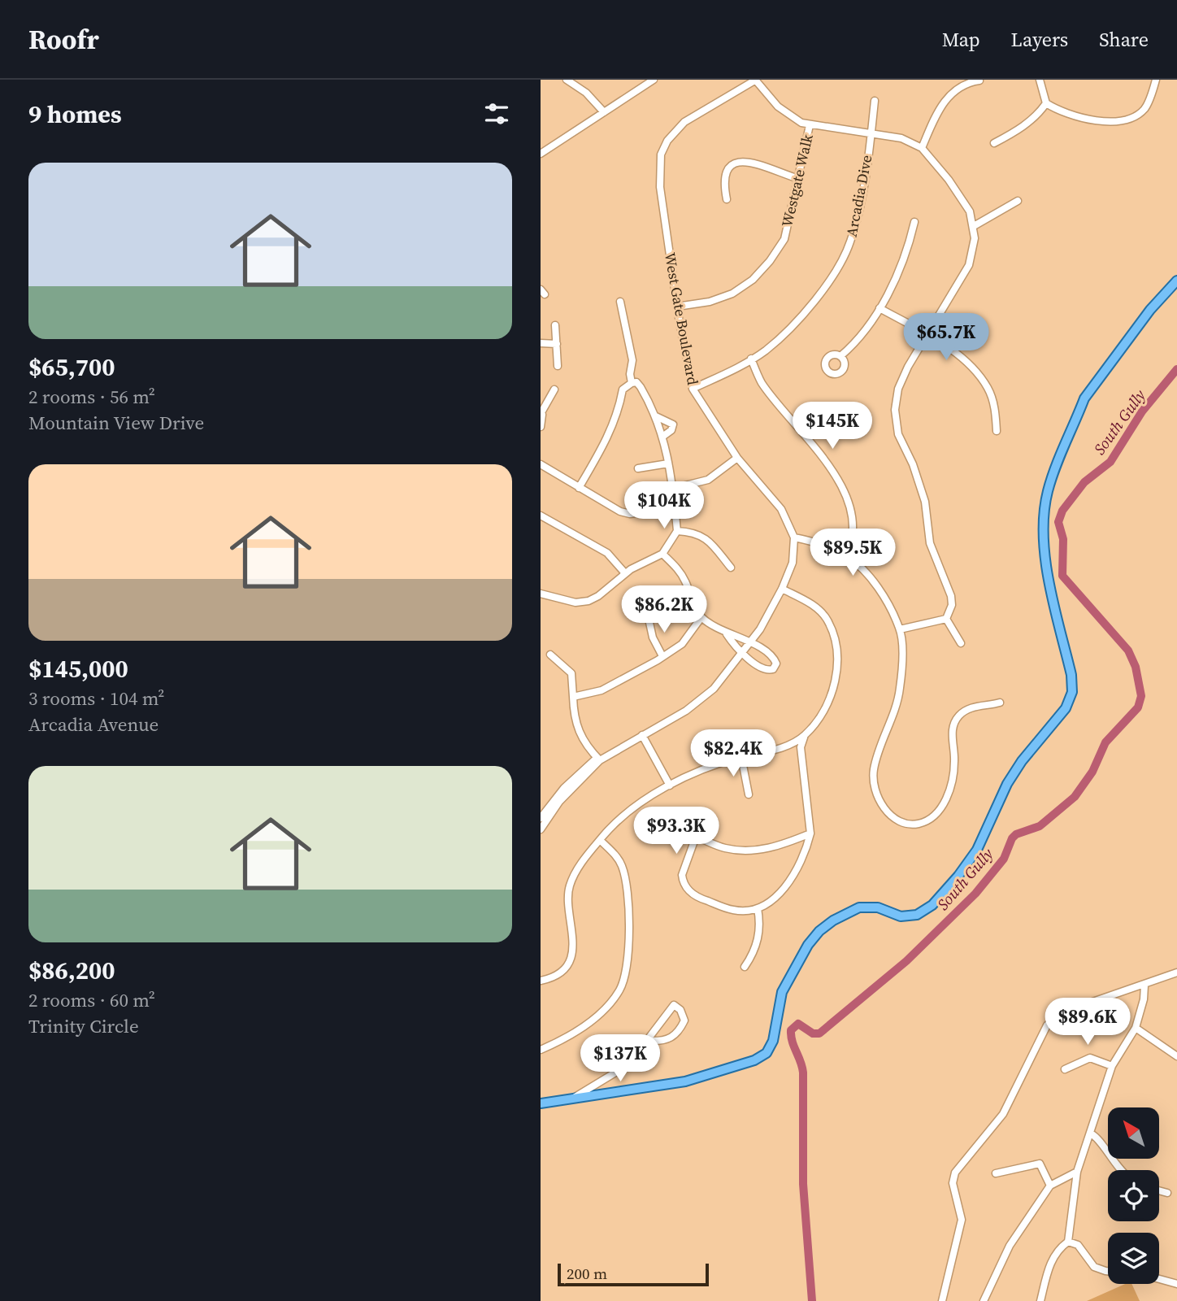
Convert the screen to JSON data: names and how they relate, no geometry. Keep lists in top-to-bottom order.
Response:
{
  "streets": {
    "street": ["Westgate Walk", "Arcadia Dive", "West Gate Boulevard"]
  },
  "crossings": [
    ["Westgate Walk", "West Gate Boulevard"],
    ["Arcadia Dive", "West Gate Boulevard"]
  ],
  "water": ["South Gully"],
  "scale_bar": "200 m",
  "north": "top left",
  "page": {
    "header": "Roofr",
    "nav": ["Map", "Layers", "Share"],
    "heading": "9 homes",
    "list": [
      {
        "name": "$65,700",
        "note": "2 rooms · 56 m² · Mountain View Drive"
      },
      {
        "name": "$145,000",
        "note": "3 rooms · 104 m² · Arcadia Avenue"
      },
      {
        "name": "$86,200",
        "note": "2 rooms · 60 m² · Trinity Circle"
      }
    ],
    "price": [
      "$65.7K",
      "$145K",
      "$104K",
      "$89.5K",
      "$86.2K",
      "$82.4K",
      "$93.3K",
      "$89.6K",
      "$137K"
    ],
    "scale": "200 m"
  }
}
